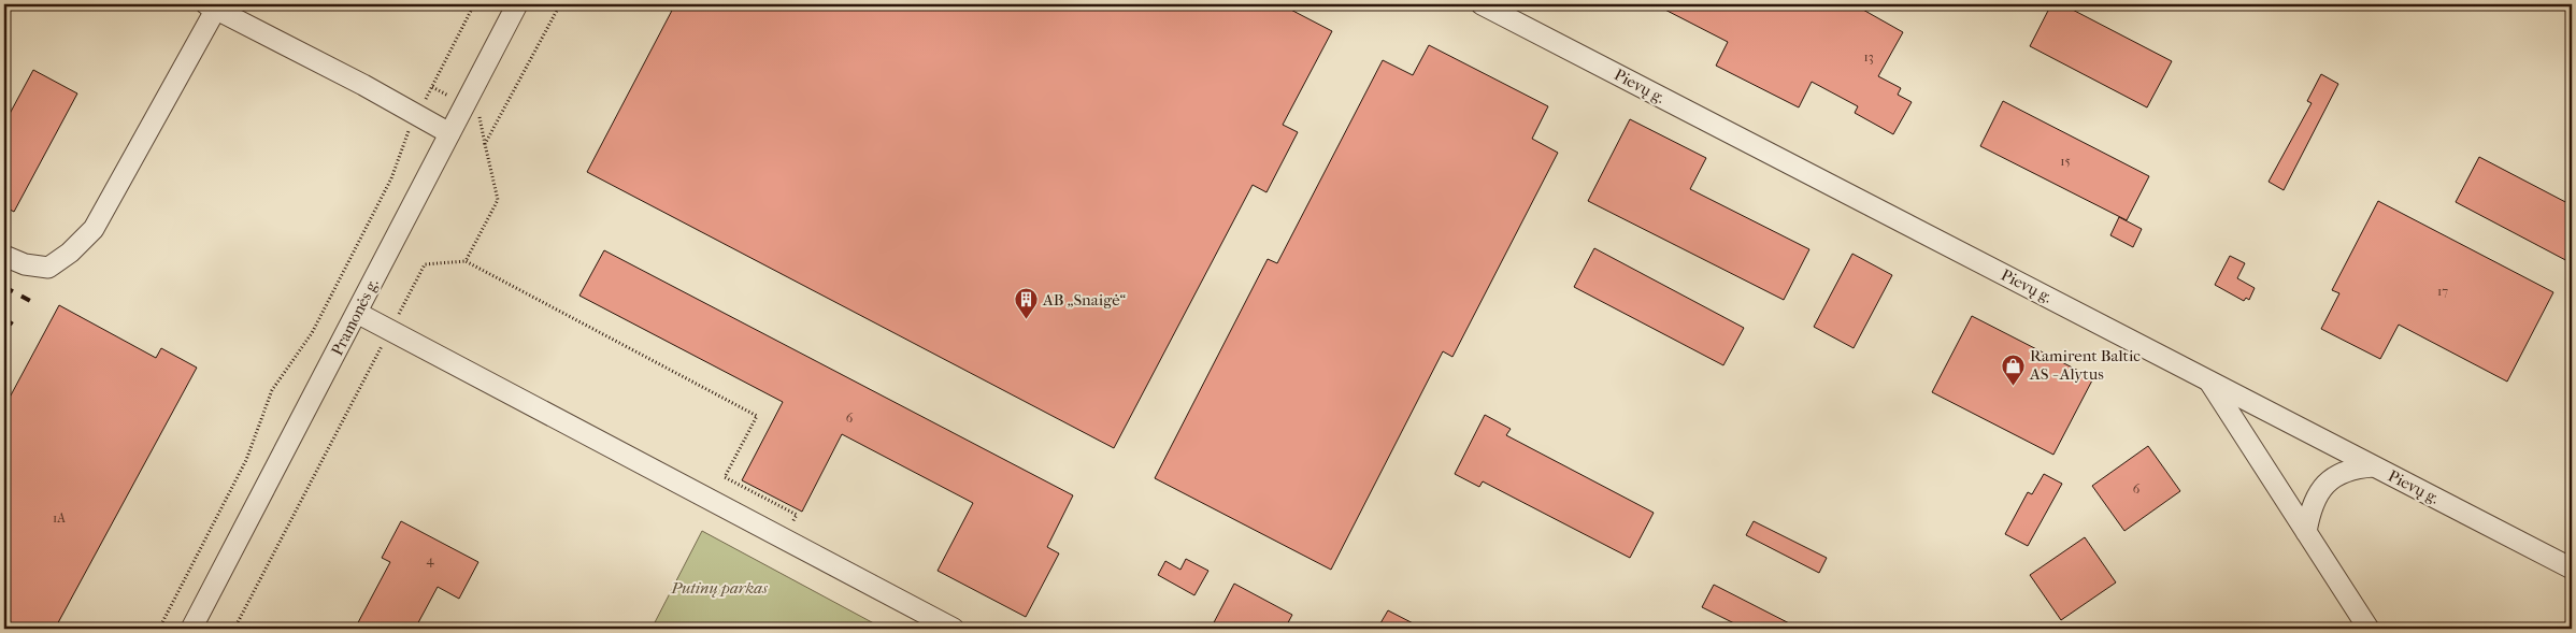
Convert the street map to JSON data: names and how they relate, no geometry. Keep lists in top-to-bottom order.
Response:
{
  "streets": {
    "street": ["Pievų g.", "Pramonės g."]
  },
  "parks": ["Putinų parkas"],
  "places": {
    "building": ["AB „Snaigė“"],
    "shop": ["Ramirent Baltic AS - Alytus"]
  },
  "house_numbers": [
    "13",
    "15",
    "17",
    "6",
    "6",
    "1A",
    "4"
  ]
}
